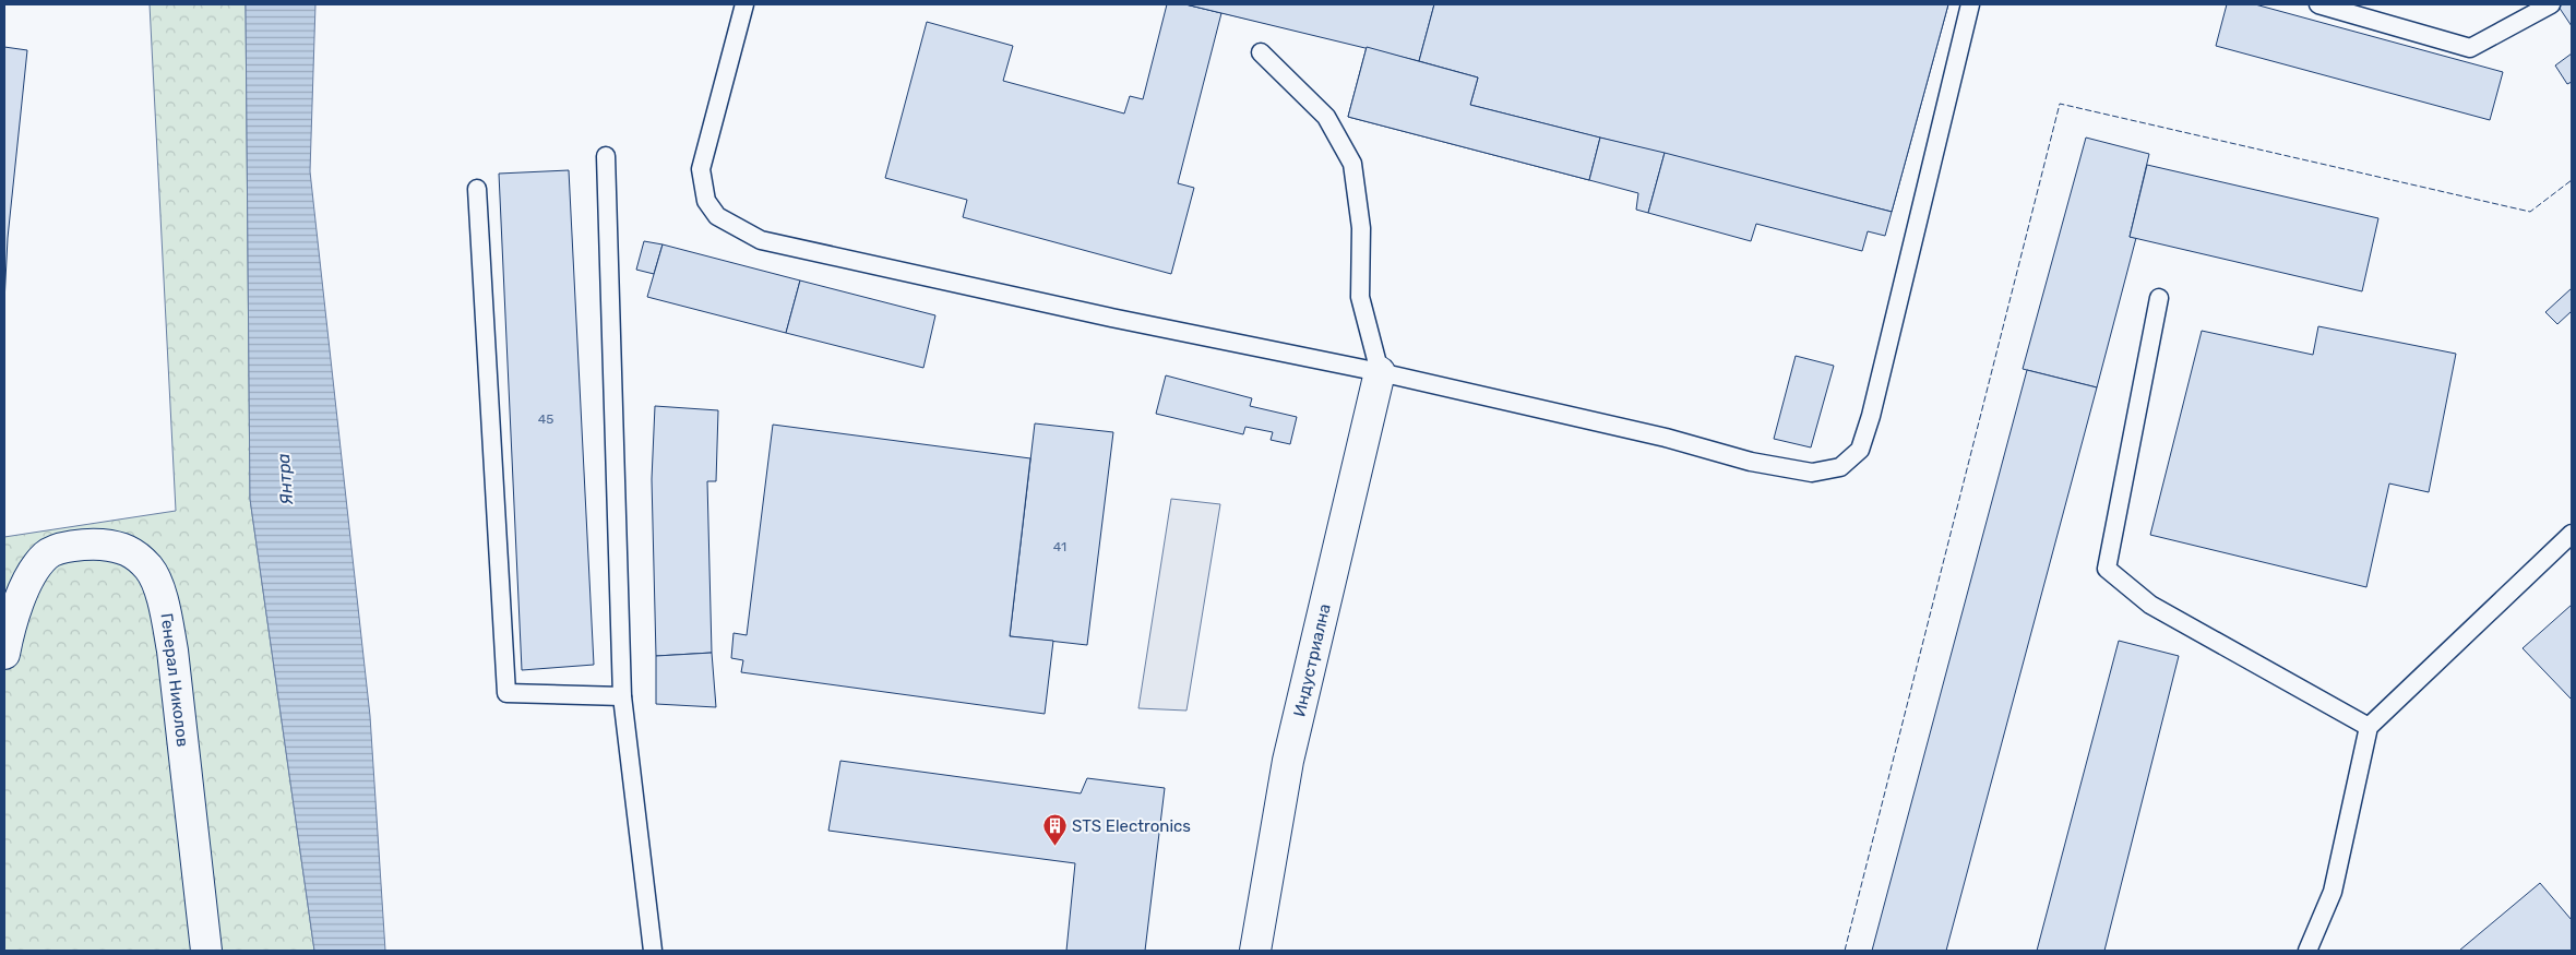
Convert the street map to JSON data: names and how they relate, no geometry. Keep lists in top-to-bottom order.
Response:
{
  "streets": {
    "street": ["Индустриална", "Генерал Николов"]
  },
  "water": ["Янтра"],
  "places": {
    "building": ["STS Electronics"]
  },
  "house_numbers": ["45", "41"]
}
